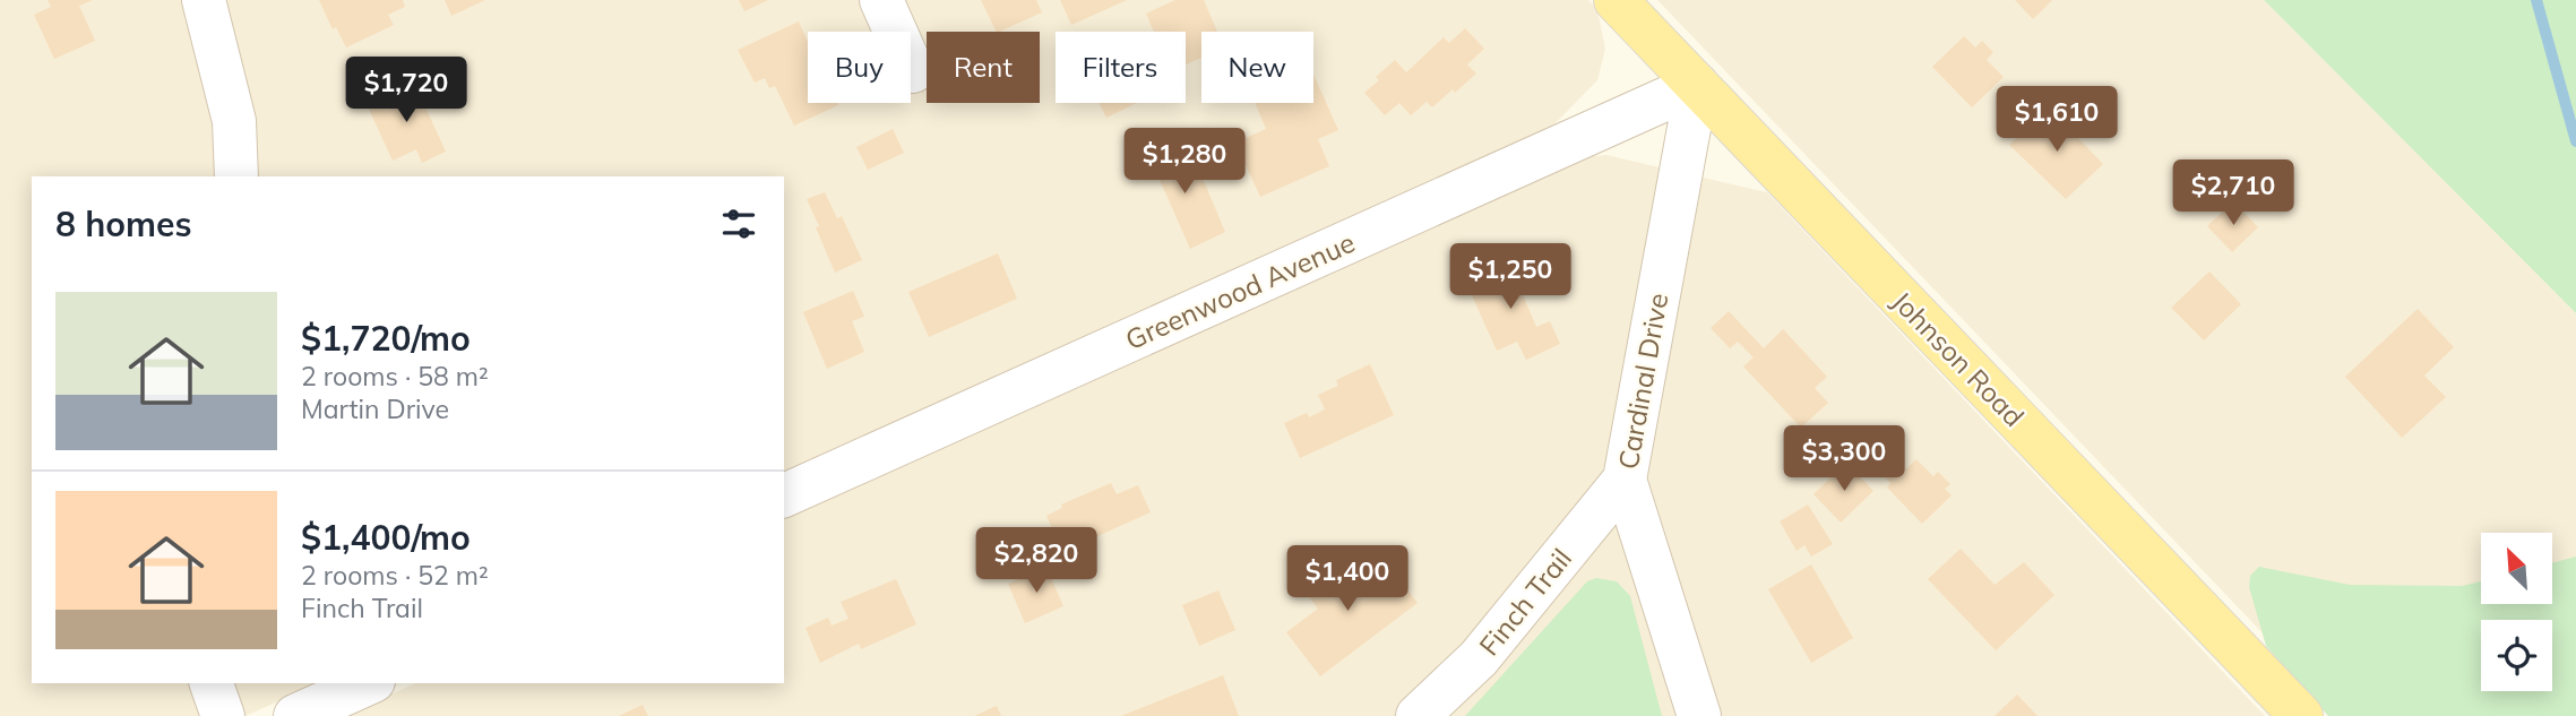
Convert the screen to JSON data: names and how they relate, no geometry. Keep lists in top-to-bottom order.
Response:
{
  "streets": {
    "main road": ["Johnson Road"],
    "street": ["Greenwood Avenue", "Cardinal Drive", "Finch Trail"]
  },
  "crossings": [
    ["Greenwood Avenue", "Johnson Road"],
    ["Greenwood Avenue", "Cardinal Drive"],
    ["Johnson Road", "Cardinal Drive"],
    ["Cardinal Drive", "Finch Trail"]
  ],
  "north": "top left",
  "page": {
    "chip": [
      "Buy",
      "Rent",
      "Filters",
      "New"
    ],
    "price": [
      "$1,720",
      "$1,610",
      "$1,280",
      "$2,710",
      "$1,250",
      "$3,300",
      "$2,820",
      "$1,400"
    ],
    "heading": "8 homes",
    "list": [
      {
        "name": "$1,720/mo",
        "note": "2 rooms · 58 m² · Martin Drive"
      },
      {
        "name": "$1,400/mo",
        "note": "2 rooms · 52 m² · Finch Trail"
      }
    ]
  }
}
